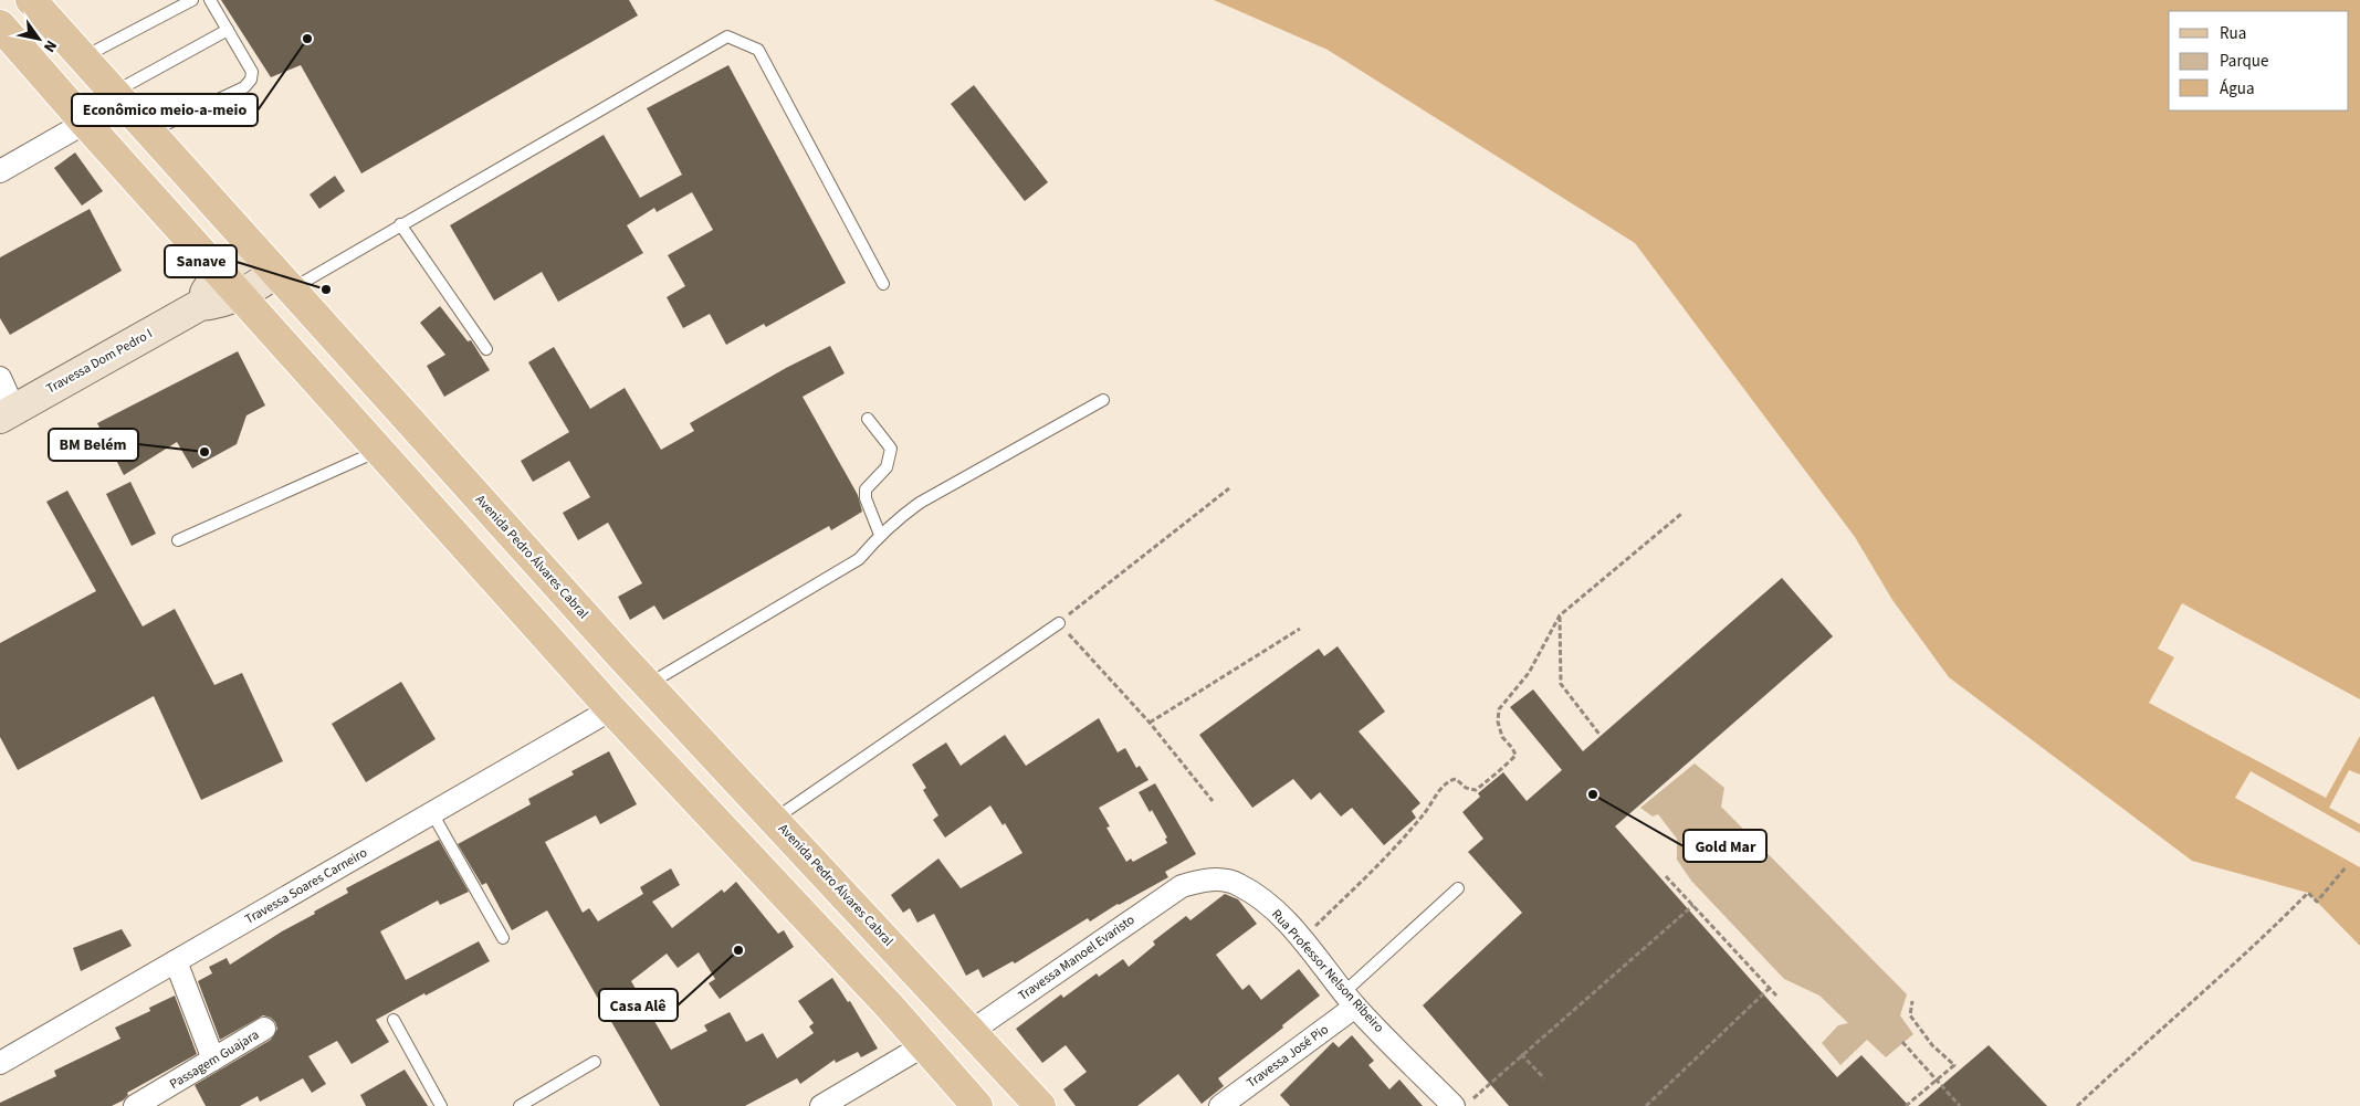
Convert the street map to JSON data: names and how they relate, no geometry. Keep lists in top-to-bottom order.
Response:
{
  "streets": {
    "main road": ["Avenida Pedro Álvares Cabral"],
    "street": [
      "Travessa Dom Pedro I",
      "Travessa Soares Carneiro",
      "Travessa Manoel Evaristo",
      "Rua Professor Nelson Ribeiro",
      "Travessa José Pio",
      "Passagem Guajara"
    ]
  },
  "crossings": [
    ["Travessa Dom Pedro I", "Avenida Pedro Álvares Cabral"],
    ["Avenida Pedro Álvares Cabral", "Travessa Manoel Evaristo"],
    ["Travessa Manoel Evaristo", "Rua Professor Nelson Ribeiro"],
    ["Rua Professor Nelson Ribeiro", "Travessa José Pio"]
  ],
  "places": [
    "Econômico meio-a-meio",
    "Sanave",
    "BM Belém",
    "Gold Mar",
    "Casa Alê"
  ],
  "legend": ["Rua", "Parque", "Água"],
  "north": "bottom right"
}
